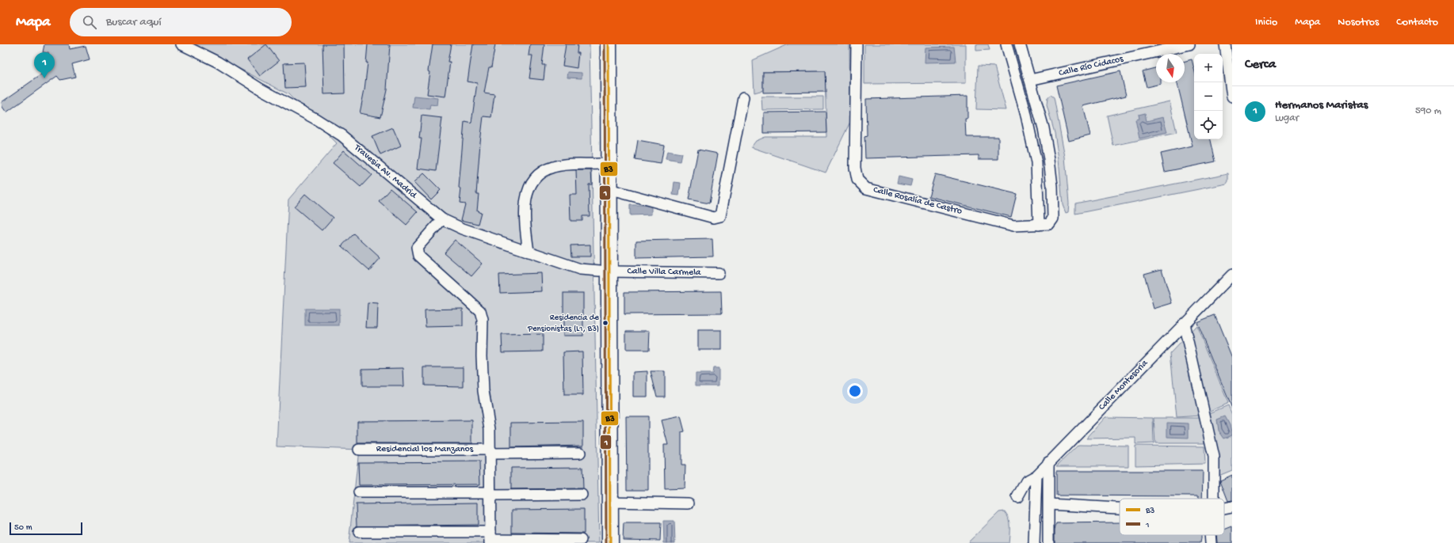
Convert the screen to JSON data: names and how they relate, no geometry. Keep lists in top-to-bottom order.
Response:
{
  "streets": {
    "street": [
      "Calle Río Cidacos",
      "Travesia Av. Madrid",
      "Calle Rosalía de Castro",
      "Calle Villa Carmela",
      "Calle Montesoria",
      "Residencial los Manzanos"
    ]
  },
  "crossings": [
    ["Calle Río Cidacos", "Calle Rosalía de Castro"],
    ["Travesia Av. Madrid", "Calle Villa Carmela"]
  ],
  "places": ["Residencia de Pensionistas (L1, B3)"],
  "lines": ["transit line B3", "transit line 1"],
  "legend": ["B3", "1"],
  "scale_bar": "50 m",
  "north": "bottom",
  "page": {
    "header": "Mapa",
    "search": "Buscar aquí",
    "nav": [
      "Inicio",
      "Mapa",
      "Nosotros",
      "Contacto"
    ],
    "heading": "Cerca",
    "pins": "1",
    "map_buttons": ["+", "−"],
    "list": [
      {
        "mark": "1",
        "name": "Hermanos Maristas",
        "note": "Lugar",
        "value": "590 m"
      }
    ],
    "scale": "50 m"
  }
}
